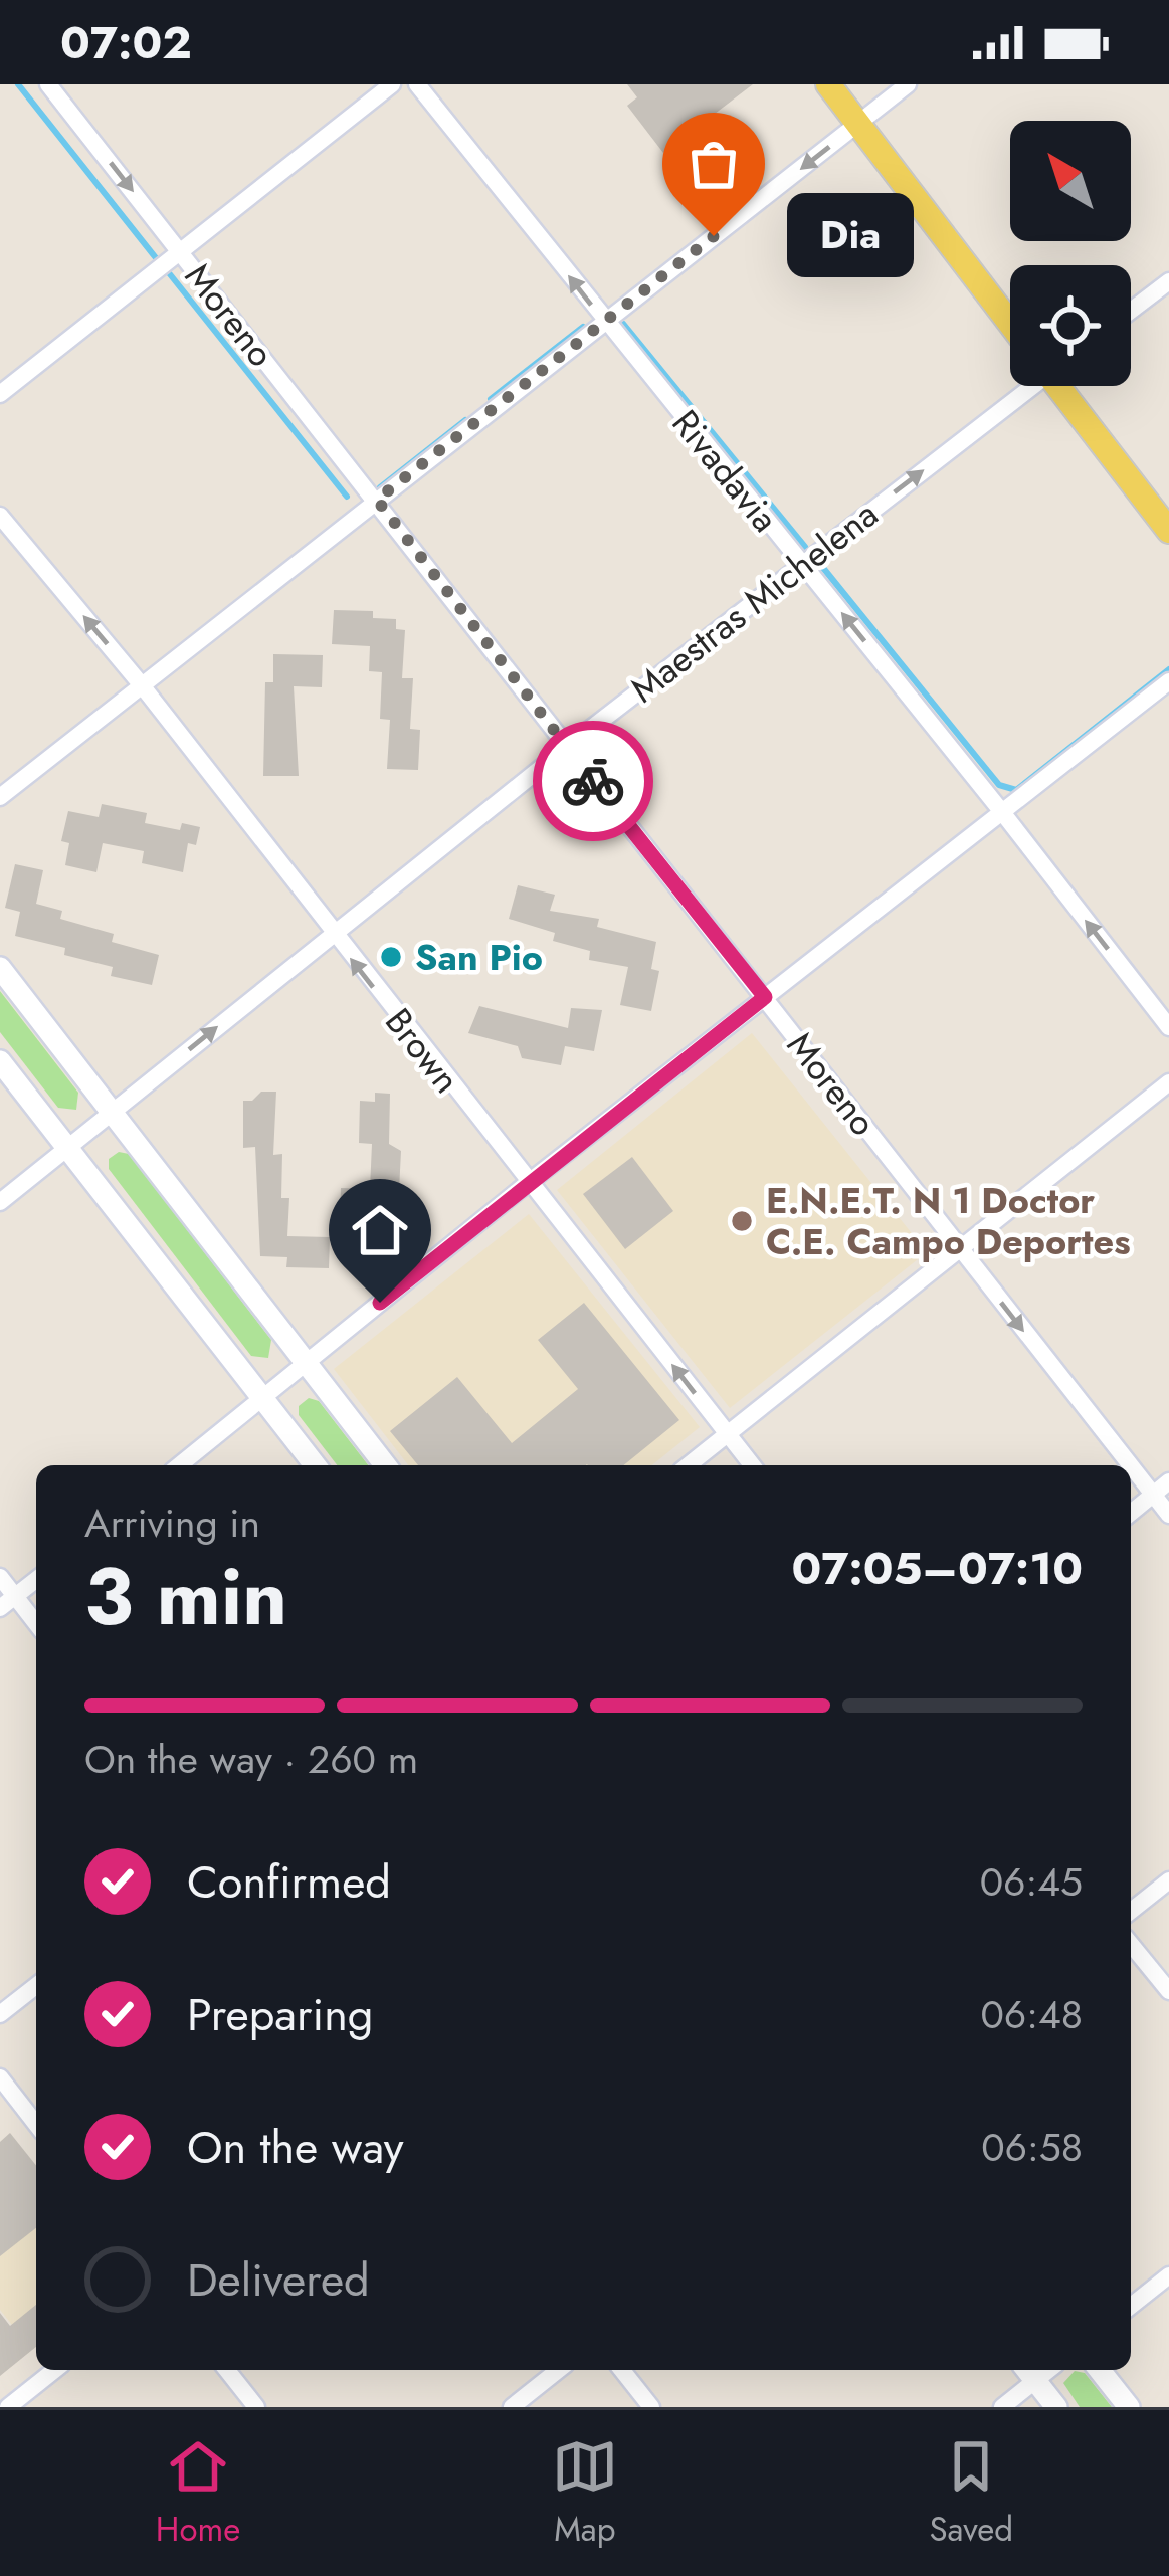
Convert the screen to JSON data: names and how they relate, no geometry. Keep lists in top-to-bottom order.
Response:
{
  "streets": {
    "street": [
      "Moreno",
      "Rivadavia",
      "Maestras Michelena",
      "Brown"
    ]
  },
  "crossings": [
    ["Moreno", "Maestras Michelena"],
    ["Rivadavia", "Maestras Michelena"],
    ["Maestras Michelena", "Brown"]
  ],
  "one_way": ["Rivadavia", "Maestras Michelena", "Brown"],
  "places": ["Dia", "San Pio", "E.N.E.T. N 1 Doctor C.E. Campo Deportes"],
  "north": "top left",
  "page": {
    "status": "07:02",
    "bubble": "Dia",
    "heading": ["3 min", "Arriving in", "07:05–07:10"],
    "bar": "On the way · 260 m",
    "list": [
      ["Confirmed", "06:45"],
      ["Preparing", "06:48"],
      ["On the way", "06:58"],
      "Delivered"
    ],
    "tabs": ["Home", "Map", "Saved"]
  }
}
